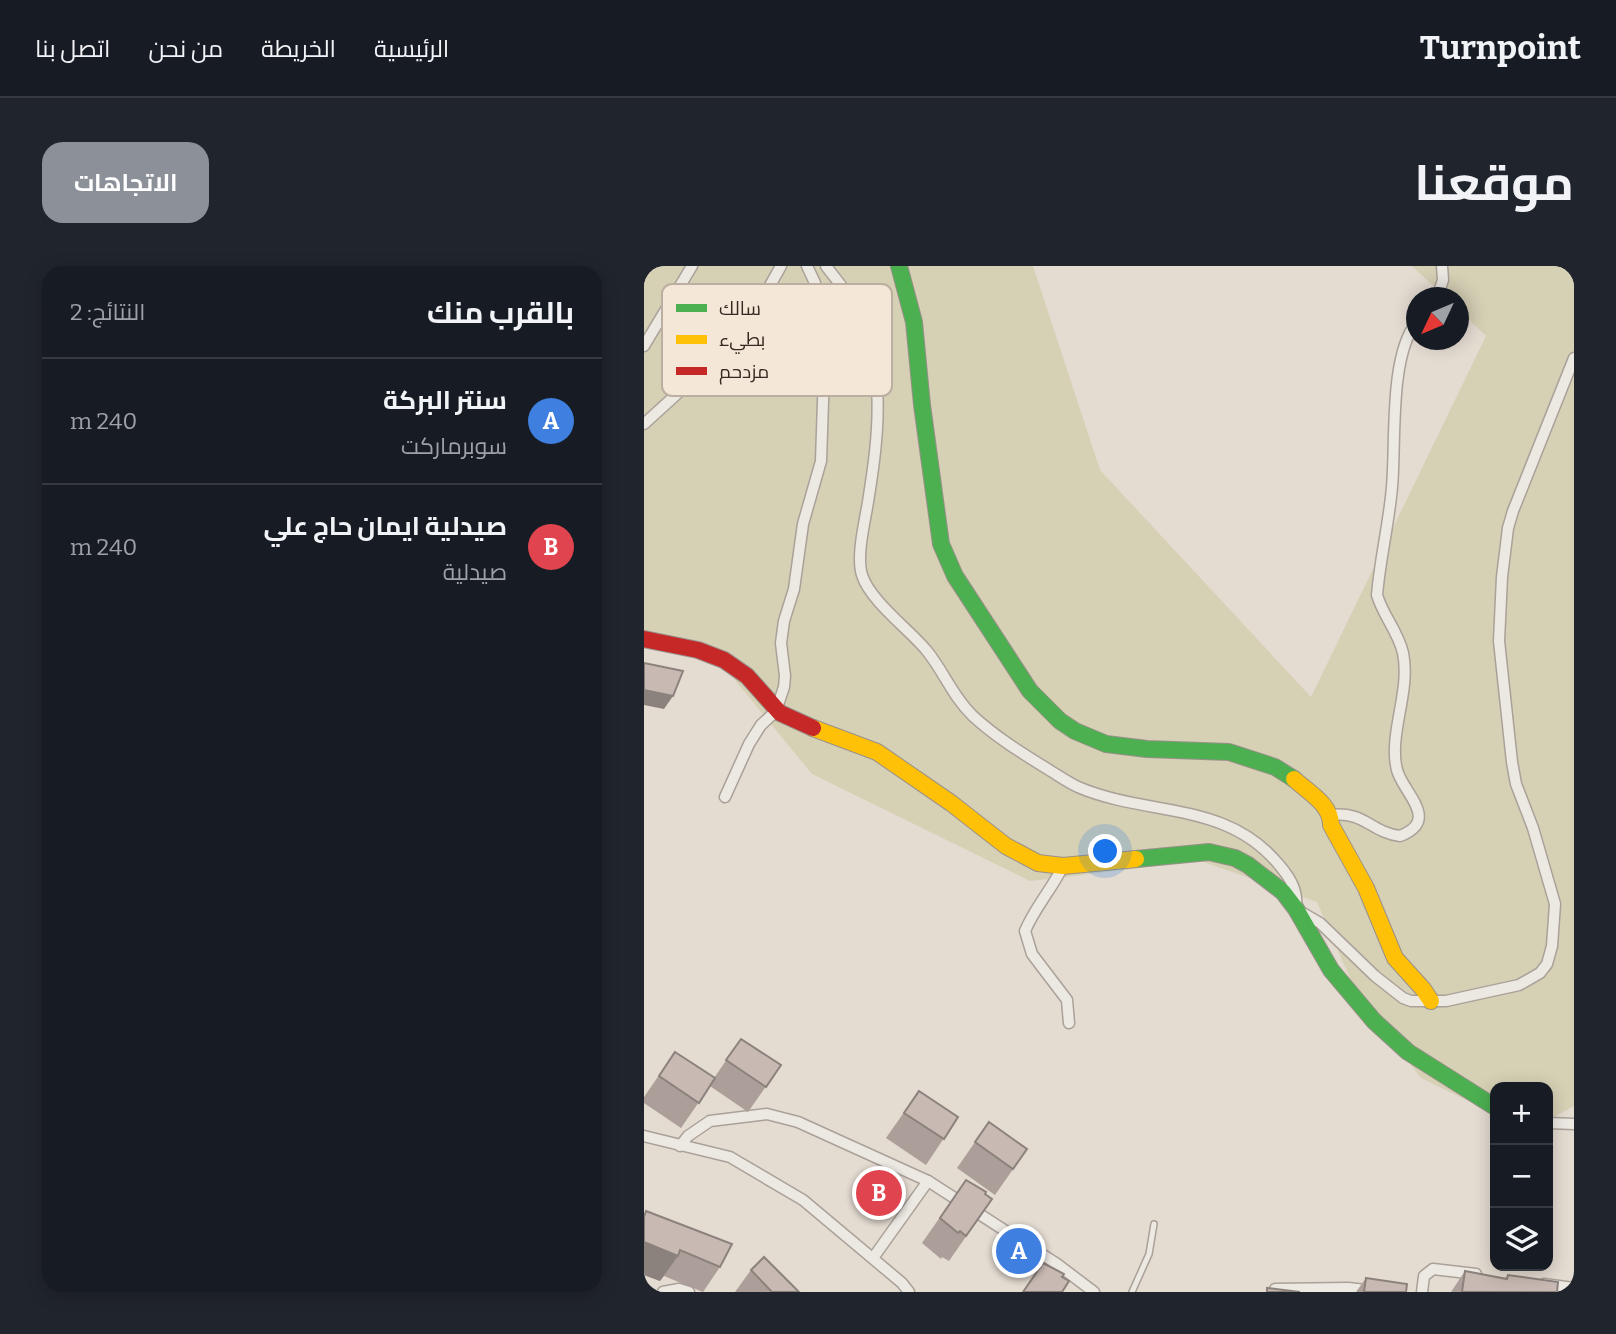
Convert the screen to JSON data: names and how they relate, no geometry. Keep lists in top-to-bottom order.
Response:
{
  "legend": ["سالك", "بطيء", "مزدحم"],
  "north": "bottom left",
  "page": {
    "header": "Turnpoint",
    "nav": [
      "الرئيسية",
      "الخريطة",
      "من نحن",
      "اتصل بنا"
    ],
    "title": "موقعنا",
    "buttons": "الاتجاهات",
    "heading": ["بالقرب منك", "النتائج: 2"],
    "list": [
      {
        "mark": "A",
        "name": "سنتر البركة",
        "note": "سوبرماركت",
        "value": "240 m"
      },
      {
        "mark": "B",
        "name": "صيدلية ايمان حاج علي",
        "note": "صيدلية",
        "value": "240 m"
      }
    ],
    "map_buttons": ["+", "−"],
    "pins": ["B", "A"]
  }
}
